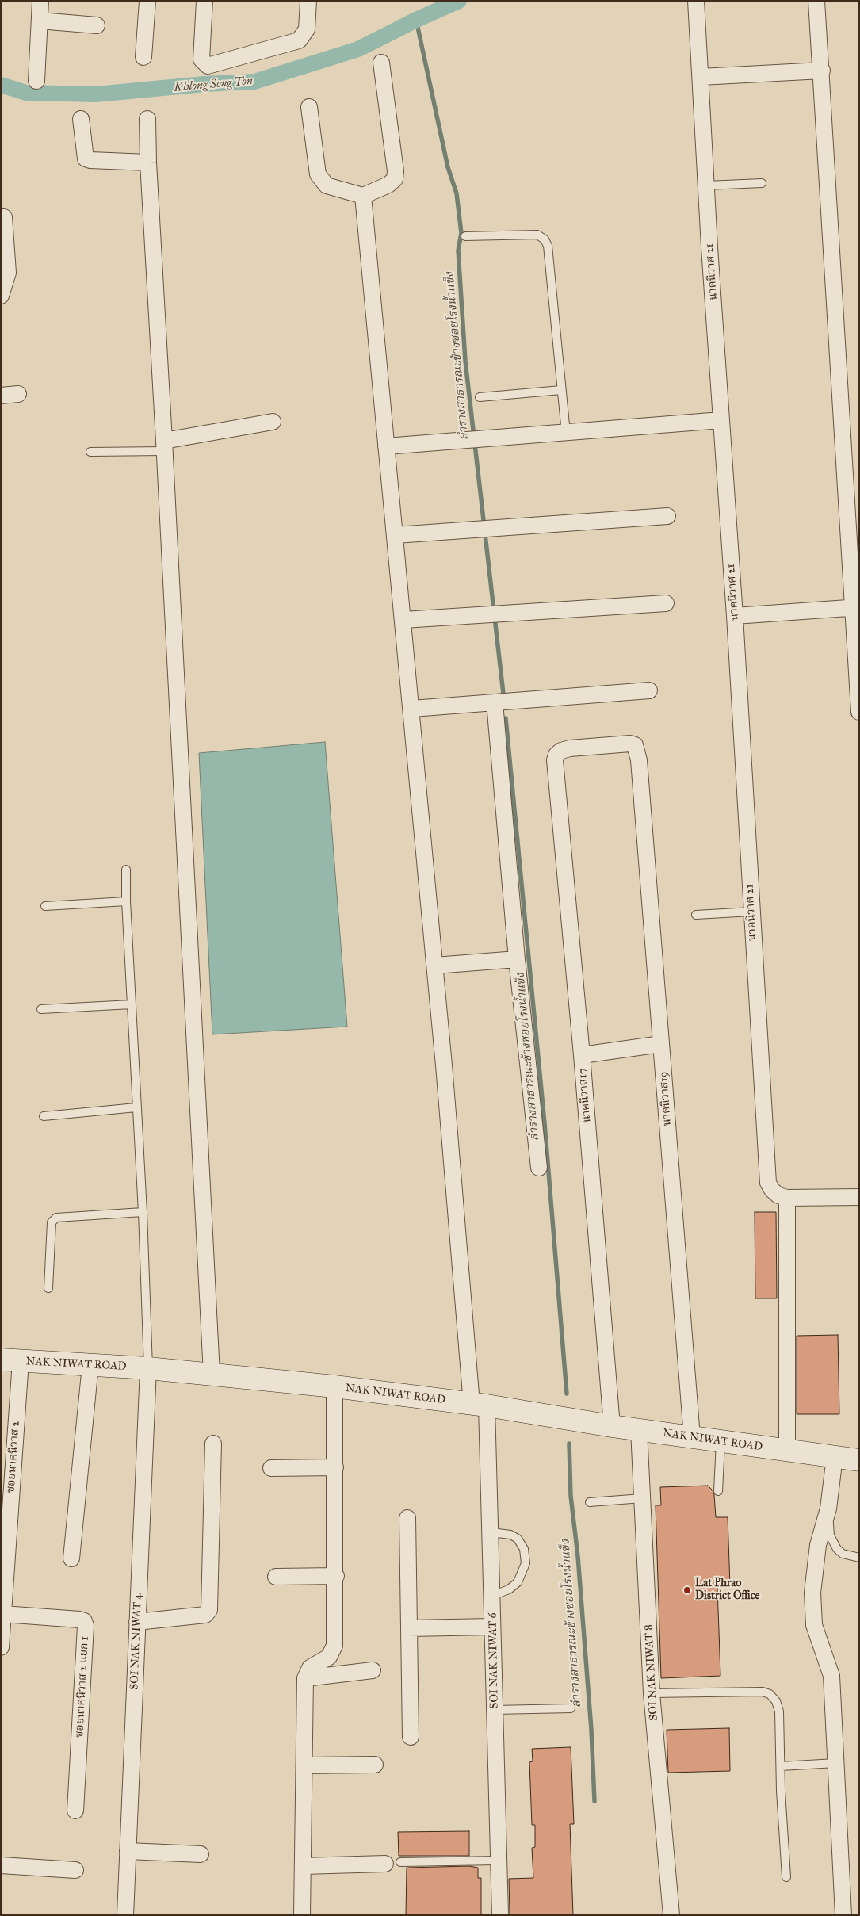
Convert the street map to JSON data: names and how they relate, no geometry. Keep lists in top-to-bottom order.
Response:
{
  "streets": {
    "main road": ["NAK NIWAT ROAD"],
    "street": [
      "นาคนิวาศ 21",
      "นาคนิวาส17",
      "นาคนิวาส19",
      "ซอยนาคนิวาส 2",
      "SOI NAK NIWAT 4",
      "SOI NAK NIWAT 6",
      "SOI NAK NIWAT 8",
      "ซอยนาคนิวาส 2 แยก 1"
    ]
  },
  "crossings": [
    ["นาคนิวาส17", "นาคนิวาส19"],
    ["นาคนิวาส17", "NAK NIWAT ROAD"],
    ["นาคนิวาส19", "NAK NIWAT ROAD"],
    ["NAK NIWAT ROAD", "ซอยนาคนิวาส 2"],
    ["NAK NIWAT ROAD", "SOI NAK NIWAT 4"],
    ["NAK NIWAT ROAD", "SOI NAK NIWAT 6"],
    ["NAK NIWAT ROAD", "SOI NAK NIWAT 8"],
    ["ซอยนาคนิวาส 2", "ซอยนาคนิวาส 2 แยก 1"]
  ],
  "water": ["Khlong Song Ton", "ลำรางสาธารณะข้างซอยโรงน้ำแข็ง"],
  "places": ["Lat Phrao District Office"]
}
